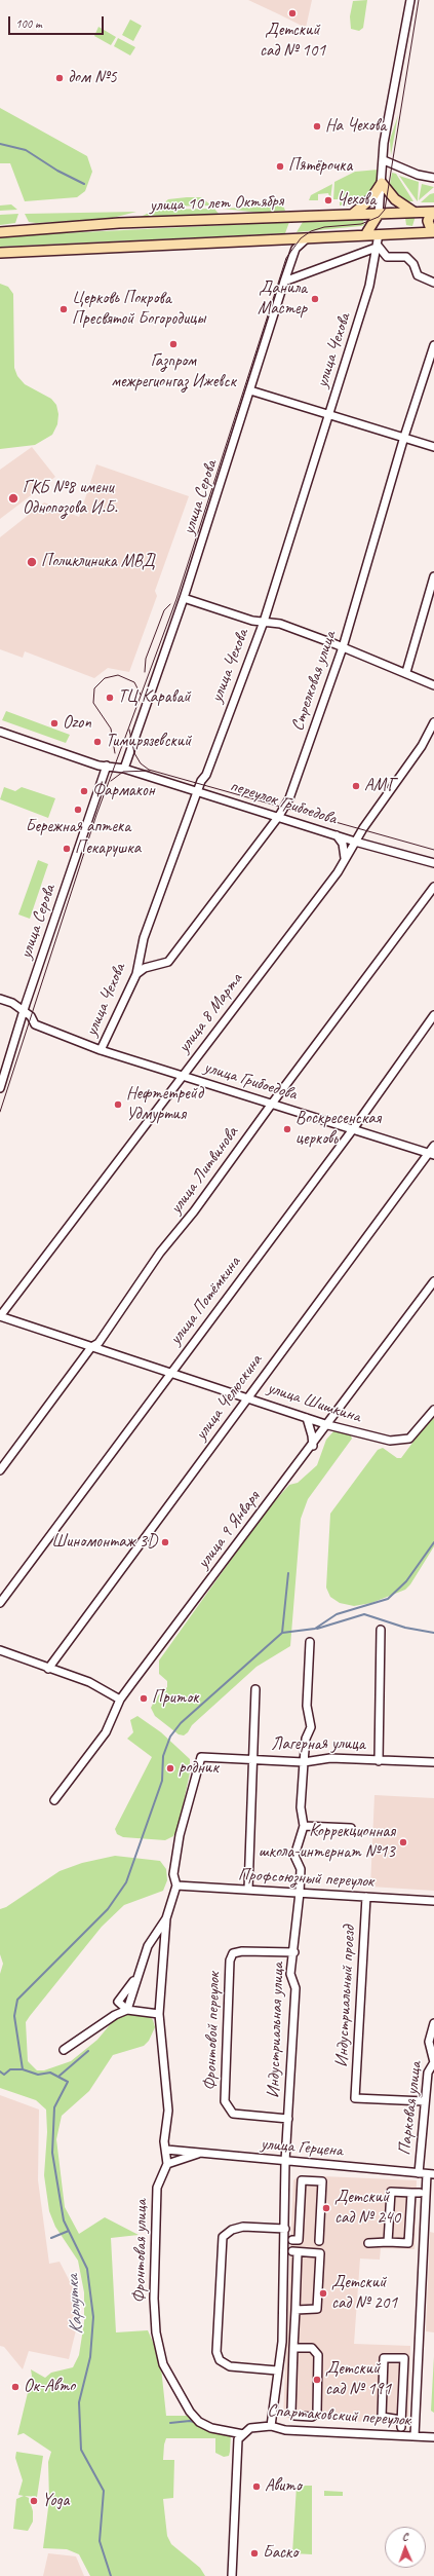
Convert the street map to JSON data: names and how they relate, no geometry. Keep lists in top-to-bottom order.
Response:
{
  "streets": {
    "main road": ["улица 10 лет Октября"],
    "street": [
      "улица Чехова",
      "улица Серова",
      "Стрелковая улица",
      "переулок Грибоедова",
      "улица 8 Марта",
      "улица Грибоедова",
      "улица Литвинова",
      "улица Потёмкина",
      "улица Челюскина",
      "улица Шишкина",
      "улица 9 Января",
      "Лагерная улица",
      "Профсоюзный переулок",
      "Индустриальный проезд",
      "Индустриальная улица",
      "Фронтовой переулок",
      "Парковая улица",
      "улица Герцена",
      "Фронтовая улица",
      "Спартаковский переулок"
    ]
  },
  "crossings": [
    ["улица Чехова", "Стрелковая улица"],
    ["улица Чехова", "переулок Грибоедова"],
    ["улица Чехова", "улица Грибоедова"],
    ["улица Серова", "переулок Грибоедова"],
    ["улица Серова", "улица Грибоедова"],
    ["Стрелковая улица", "переулок Грибоедова"],
    ["переулок Грибоедова", "улица 8 Марта"],
    ["улица 8 Марта", "улица Грибоедова"],
    ["улица 8 Марта", "улица Шишкина"],
    ["улица Грибоедова", "улица Литвинова"],
    ["улица Грибоедова", "улица Потёмкина"],
    ["улица Грибоедова", "улица Челюскина"],
    ["улица Литвинова", "улица Шишкина"],
    ["улица Потёмкина", "улица Шишкина"],
    ["улица Челюскина", "улица Шишкина"],
    ["улица Шишкина", "улица 9 Января"],
    ["Лагерная улица", "Профсоюзный переулок"],
    ["Лагерная улица", "Индустриальная улица"],
    ["Лагерная улица", "Фронтовая улица"],
    ["Профсоюзный переулок", "Индустриальный проезд"],
    ["Профсоюзный переулок", "Индустриальная улица"],
    ["Профсоюзный переулок", "Фронтовая улица"],
    ["Индустриальный проезд", "Парковая улица"],
    ["Индустриальная улица", "Фронтовой переулок"],
    ["Индустриальная улица", "улица Герцена"],
    ["Индустриальная улица", "Спартаковский переулок"],
    ["Парковая улица", "улица Герцена"],
    ["Парковая улица", "Спартаковский переулок"],
    ["улица Герцена", "Фронтовая улица"],
    ["Фронтовая улица", "Спартаковский переулок"]
  ],
  "water": ["Карлутка"],
  "places": [
    "Детский сад № 101",
    "дом №5",
    "На Чехова",
    "Пятёрочка",
    "Чехова",
    "Данила Мастер",
    "Церковь Покрова Пресвятой Богородицы",
    "Газпром межрегионгаз Ижевск",
    "ГКБ №8 имени Однопозова И.Б.",
    "Поликлиника МВД",
    "ТЦ Каравай",
    "Ozon",
    "Тимирязевский",
    "АМГ",
    "Фармакон",
    "Бережная аптека",
    "Пекарушка",
    "Нефтетрейд Удмуртия",
    "Воскресенская церковь",
    "Шиномонтаж 3D",
    "Приток",
    "родник",
    "Коррекционная школа-интернат №13",
    "Детский сад № 240",
    "Детский сад № 201",
    "Детский сад № 191",
    "Ок-Авто",
    "Авито",
    "Yoga",
    "Баско"
  ],
  "scale_bar": "100 m",
  "north": "top"
}
